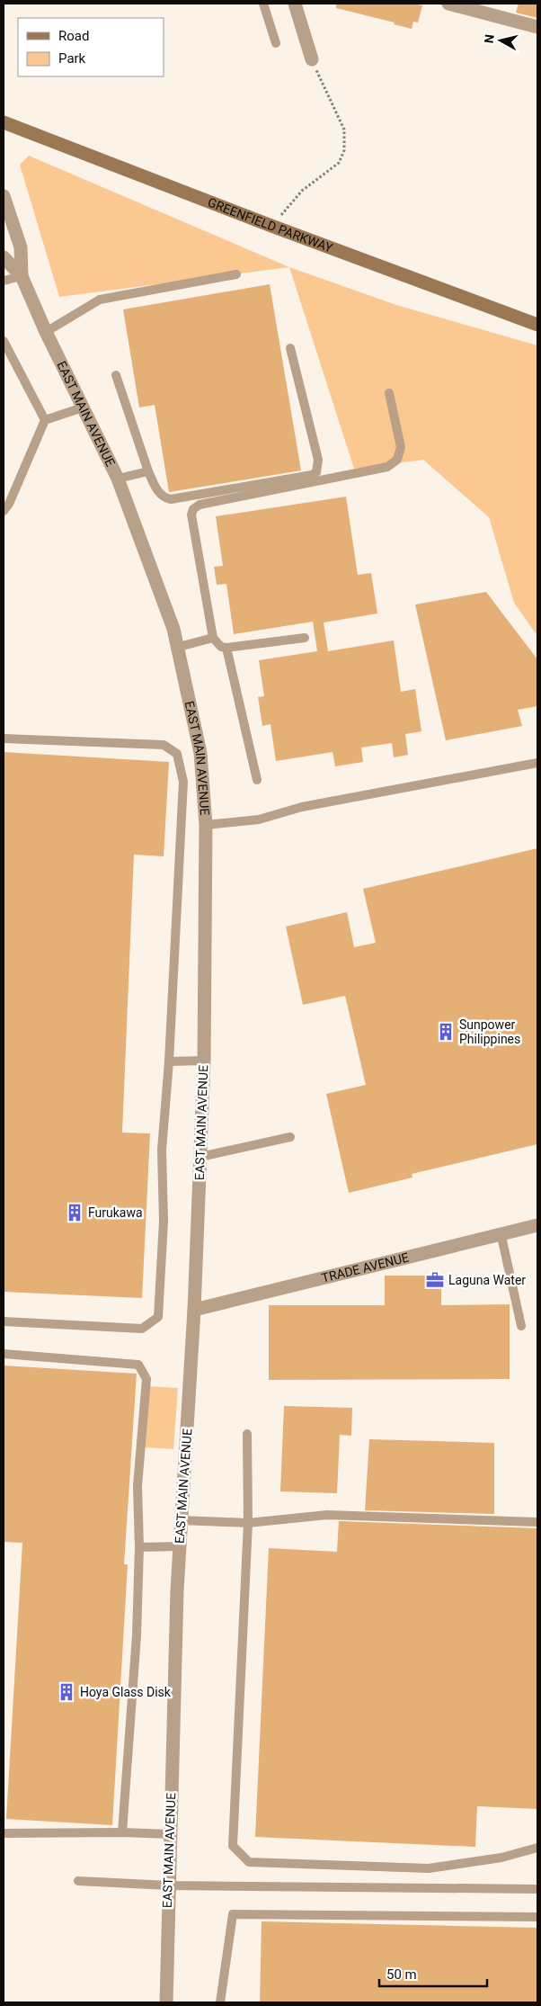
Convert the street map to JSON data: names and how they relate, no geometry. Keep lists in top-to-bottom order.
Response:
{
  "streets": {
    "main road": ["GREENFIELD PARKWAY"],
    "street": ["EAST MAIN AVENUE", "TRADE AVENUE"]
  },
  "crossings": [
    ["EAST MAIN AVENUE", "TRADE AVENUE"]
  ],
  "places": {
    "building": ["Sunpower Philippines", "Furukawa", "Hoya Glass Disk"],
    "office": ["Laguna Water"]
  },
  "legend": ["Road", "Park"],
  "scale_bar": "50 m",
  "north": "left"
}
